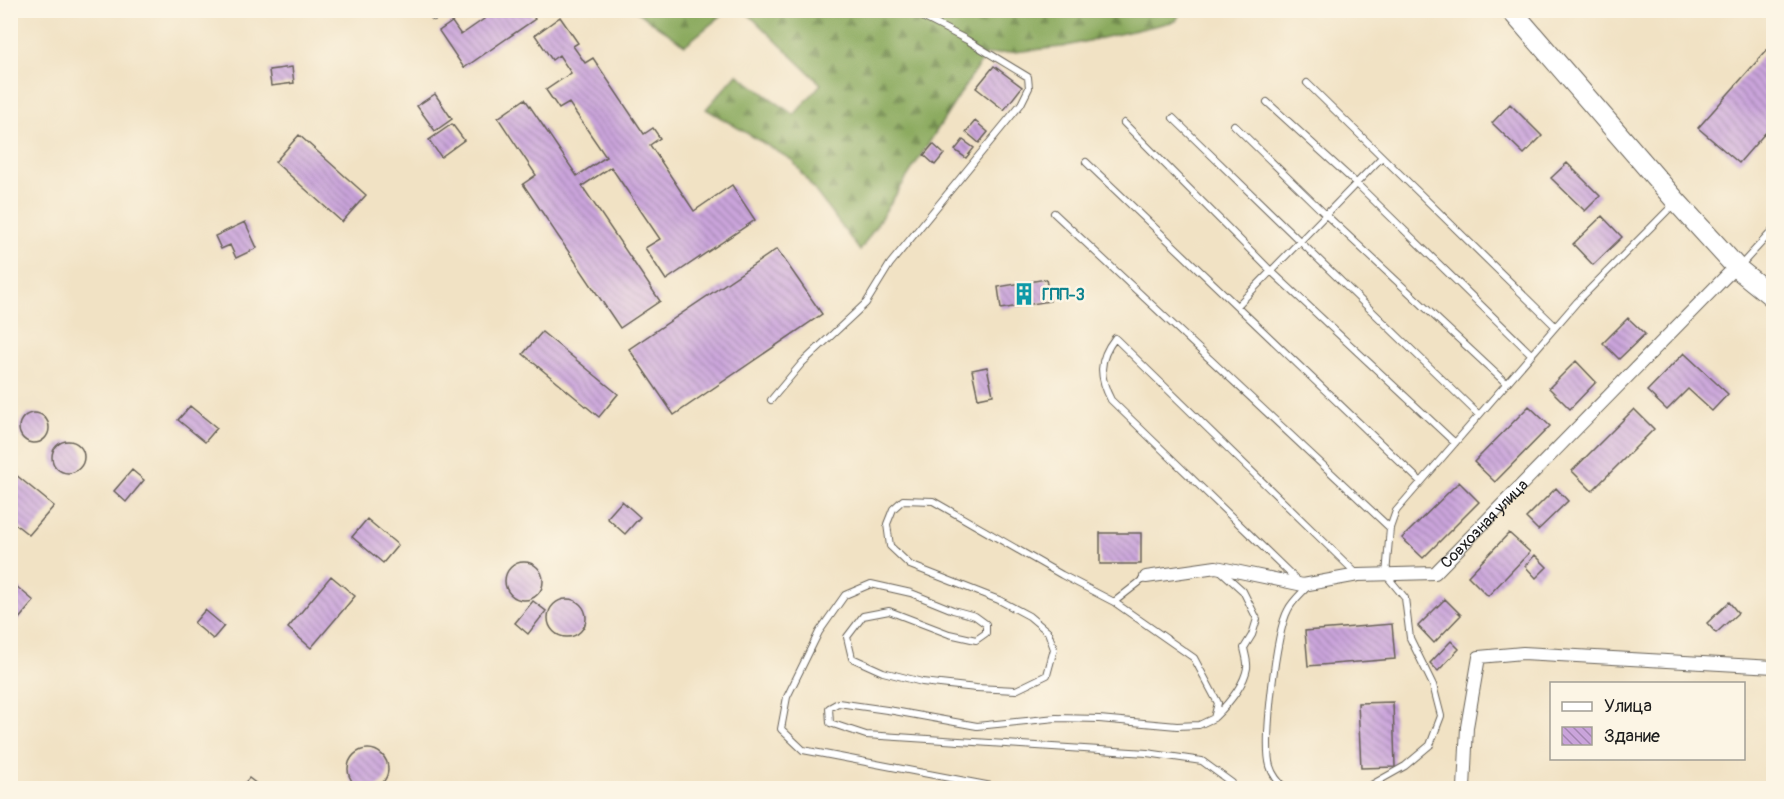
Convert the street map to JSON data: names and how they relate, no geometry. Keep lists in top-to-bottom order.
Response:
{
  "streets": {
    "street": ["Совхозная улица"]
  },
  "places": {
    "building": ["ГПП-3"]
  },
  "legend": ["Улица", "Здание"]
}
